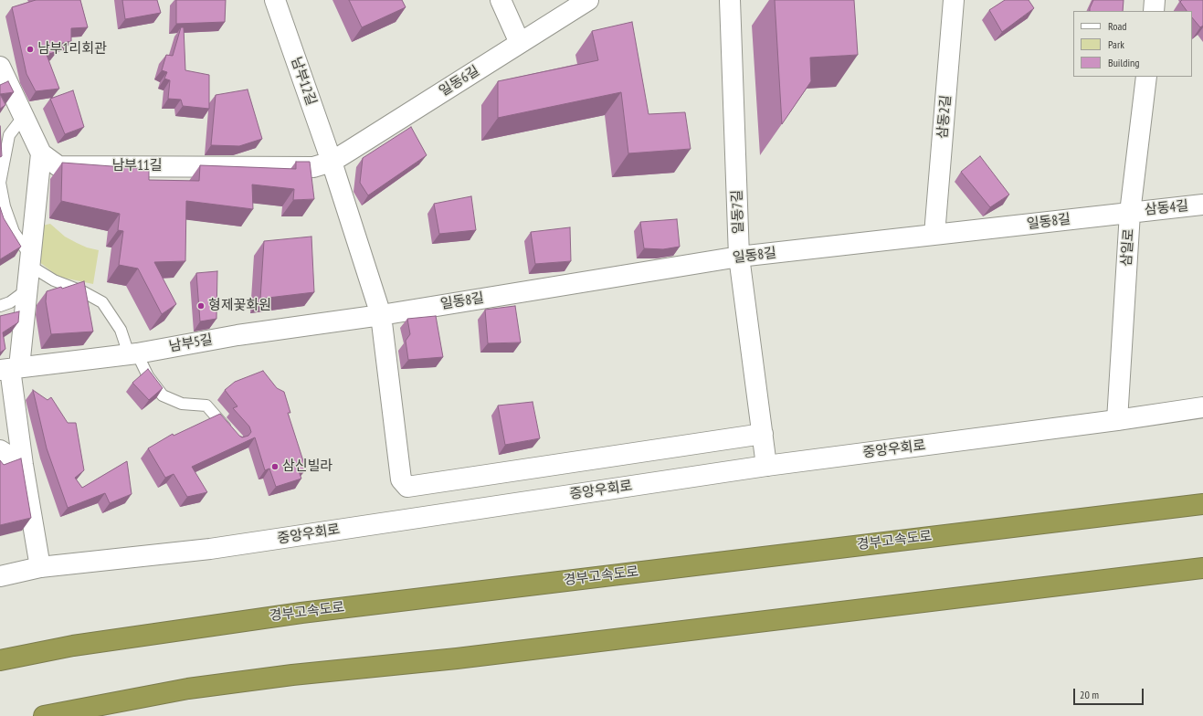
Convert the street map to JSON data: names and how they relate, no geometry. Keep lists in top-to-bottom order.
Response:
{
  "streets": {
    "highway": ["경부고속도로"],
    "street": [
      "남부12길",
      "일동6길",
      "삼동2길",
      "남부11길",
      "삼동4길",
      "일동7길",
      "일동8길",
      "삼일로",
      "남부5길",
      "중앙우회로"
    ]
  },
  "crossings": [
    ["남부12길", "일동6길"],
    ["남부12길", "남부11길"],
    ["남부12길", "일동7길"],
    ["남부12길", "일동8길"],
    ["남부12길", "남부5길"],
    ["일동6길", "남부11길"],
    ["삼동2길", "일동8길"],
    ["삼동4길", "일동8길"],
    ["삼동4길", "삼일로"],
    ["일동7길", "일동8길"],
    ["일동7길", "중앙우회로"],
    ["일동8길", "삼일로"],
    ["일동8길", "남부5길"],
    ["삼일로", "중앙우회로"]
  ],
  "places": ["남부1리회관", "형제꽃화원", "삼신빌라"],
  "legend": ["Road", "Park", "Building"],
  "scale_bar": "20 m"
}
